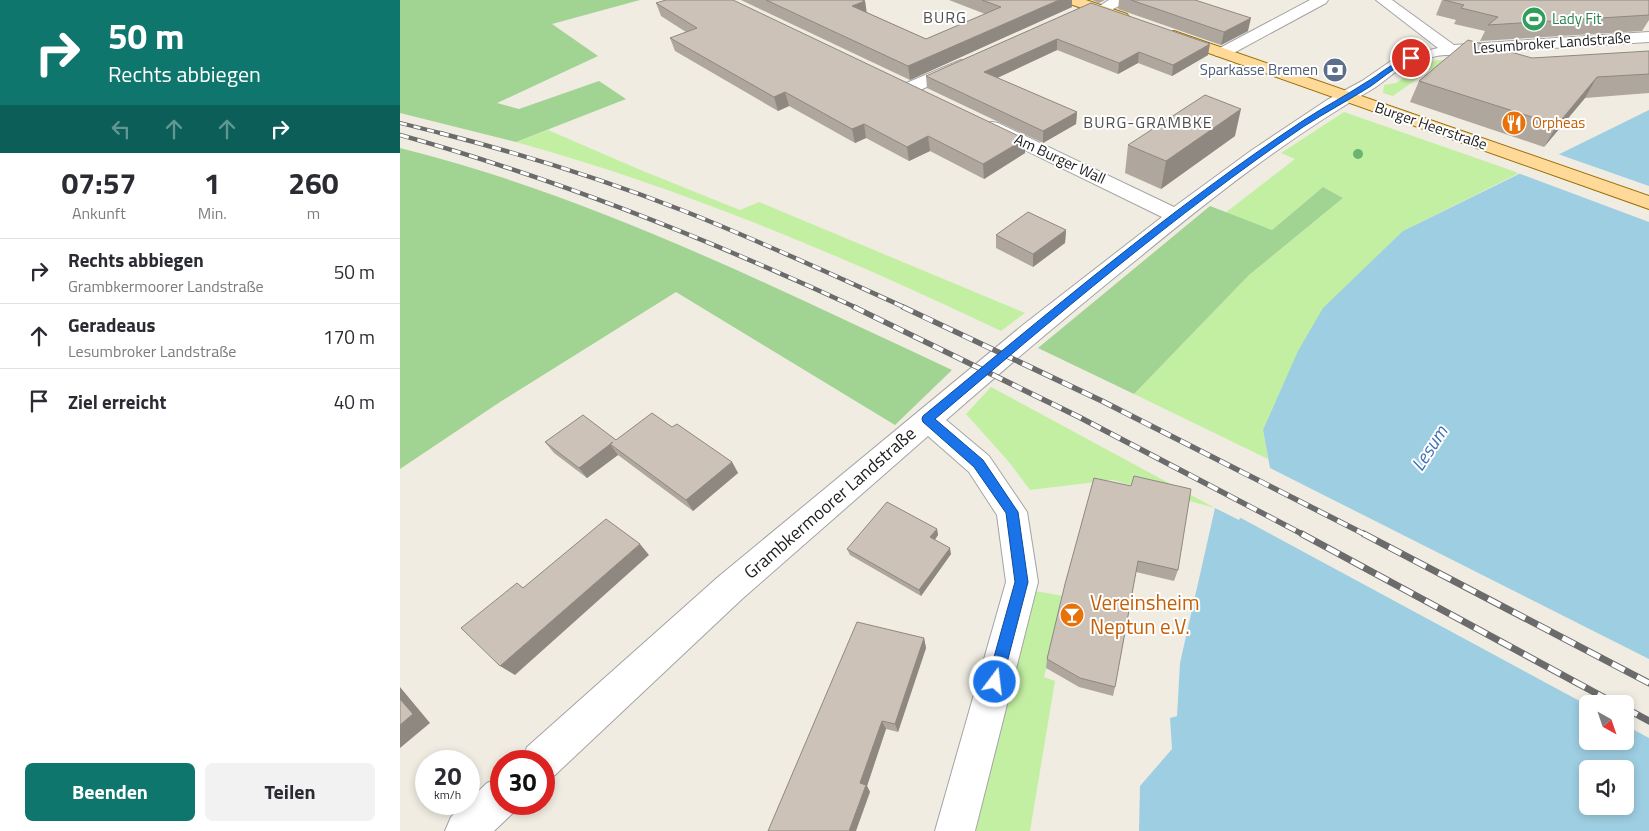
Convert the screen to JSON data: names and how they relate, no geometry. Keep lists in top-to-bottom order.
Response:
{
  "streets": {
    "main road": ["Burger Heerstraße"],
    "street": ["Lesumbroker Landstraße", "Am Burger Wall", "Grambkermoorer Landstraße"]
  },
  "crossings": [
    ["Lesumbroker Landstraße", "Burger Heerstraße"],
    ["Lesumbroker Landstraße", "Grambkermoorer Landstraße"],
    ["Burger Heerstraße", "Grambkermoorer Landstraße"],
    ["Am Burger Wall", "Grambkermoorer Landstraße"]
  ],
  "districts": ["BURG", "BURG-GRAMBKE"],
  "water": ["Lesum"],
  "places": {
    "sports": ["Lady Fit"],
    "bank": ["Sparkasse Bremen"],
    "restaurant": ["Orpheas"],
    "bar": ["Vereinsheim Neptun e.V."]
  },
  "north": "bottom right",
  "page": {
    "turn": ["50 m", "Rechts abbiegen"],
    "eta": [
      "07:57",
      "Ankunft",
      "1",
      "Min.",
      "260",
      "m"
    ],
    "list": [
      {
        "name": "Rechts abbiegen",
        "note": "Grambkermoorer Landstraße",
        "value": "50 m"
      },
      {
        "name": "Geradeaus",
        "note": "Lesumbroker Landstraße",
        "value": "170 m"
      },
      {
        "name": "Ziel erreicht",
        "value": "40 m"
      }
    ],
    "speed": "20 km/h",
    "limit": "30",
    "buttons": ["Beenden", "Teilen"]
  }
}
